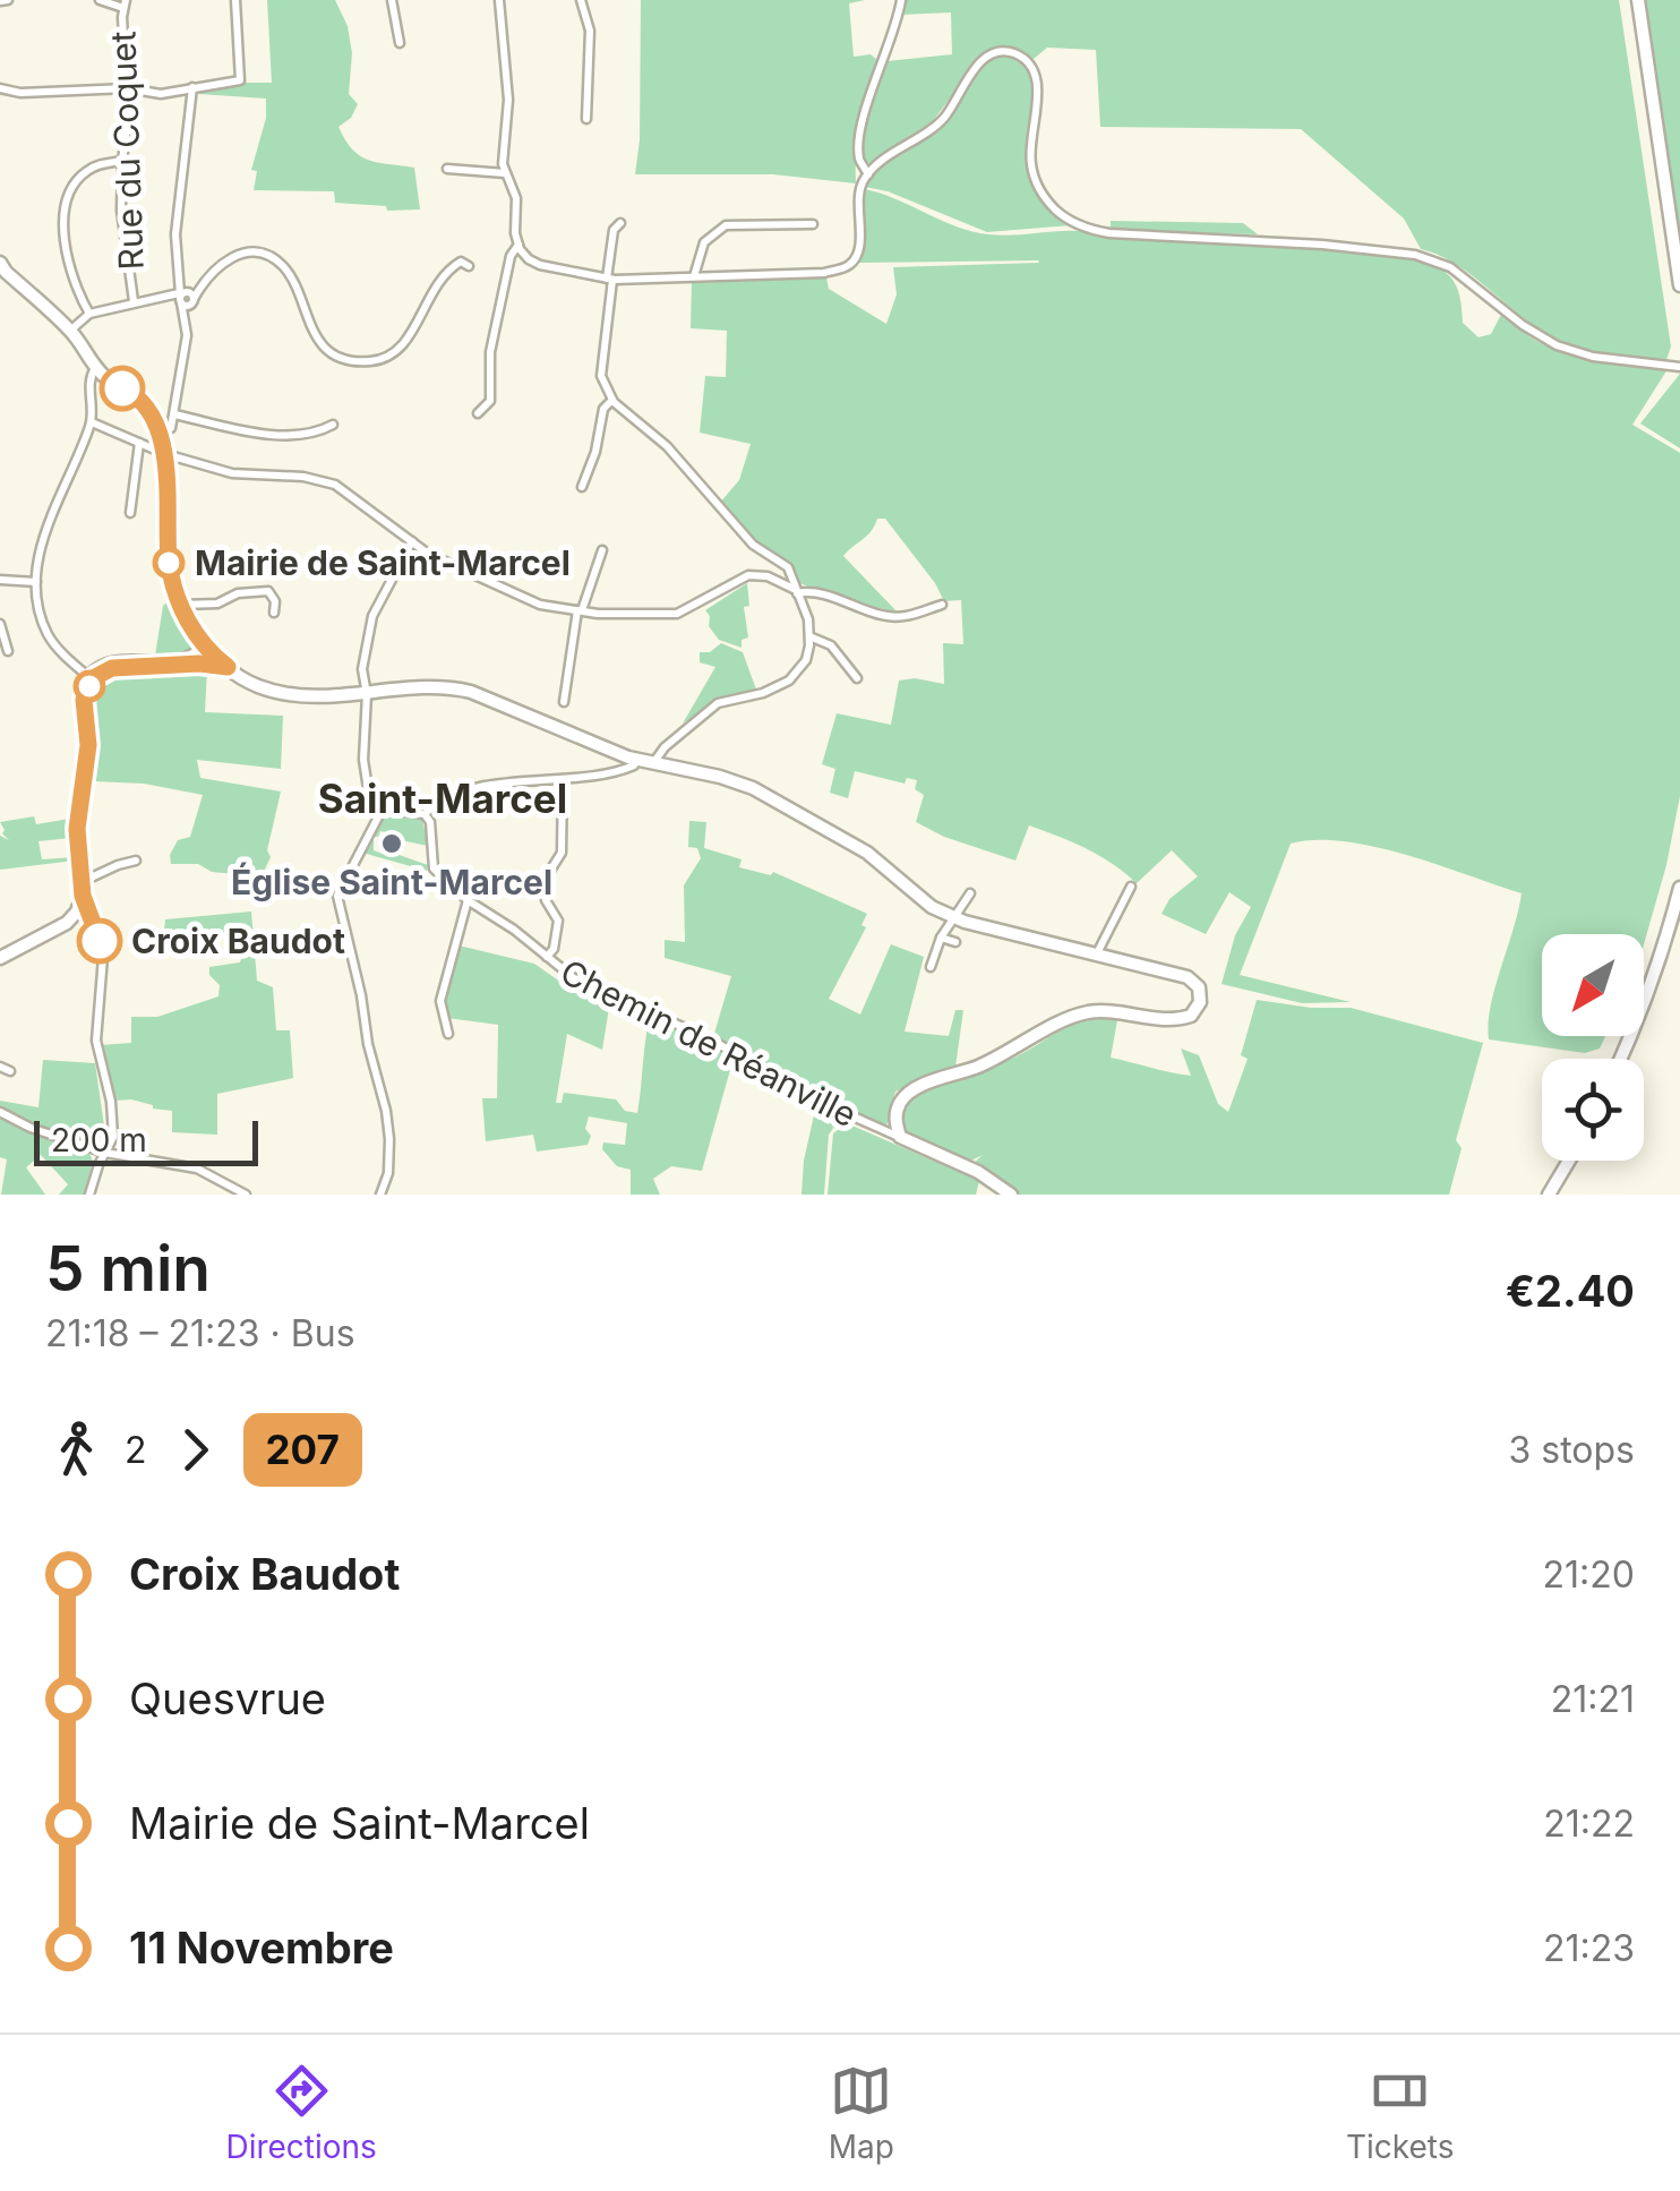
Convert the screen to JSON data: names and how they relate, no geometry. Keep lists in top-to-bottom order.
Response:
{
  "streets": {
    "street": ["Rue du Coquet", "Chemin de Réanville"]
  },
  "districts": ["Saint-Marcel"],
  "places": ["Mairie de Saint-Marcel", "Église Saint-Marcel", "Croix Baudot"],
  "lines": ["bus line 207"],
  "scale_bar": "200 m",
  "north": "bottom left",
  "page": {
    "scale": "200 m",
    "heading": ["5 min", "21:18 – 21:23 · Bus", "€2.40"],
    "legs": ["2", "207", "3 stops"],
    "list": [
      {
        "name": "Croix Baudot",
        "value": "21:20"
      },
      {
        "name": "Quesvrue",
        "value": "21:21"
      },
      {
        "name": "Mairie de Saint-Marcel",
        "value": "21:22"
      },
      {
        "name": "11 Novembre",
        "value": "21:23"
      }
    ],
    "tabs": ["Directions", "Map", "Tickets"]
  }
}
